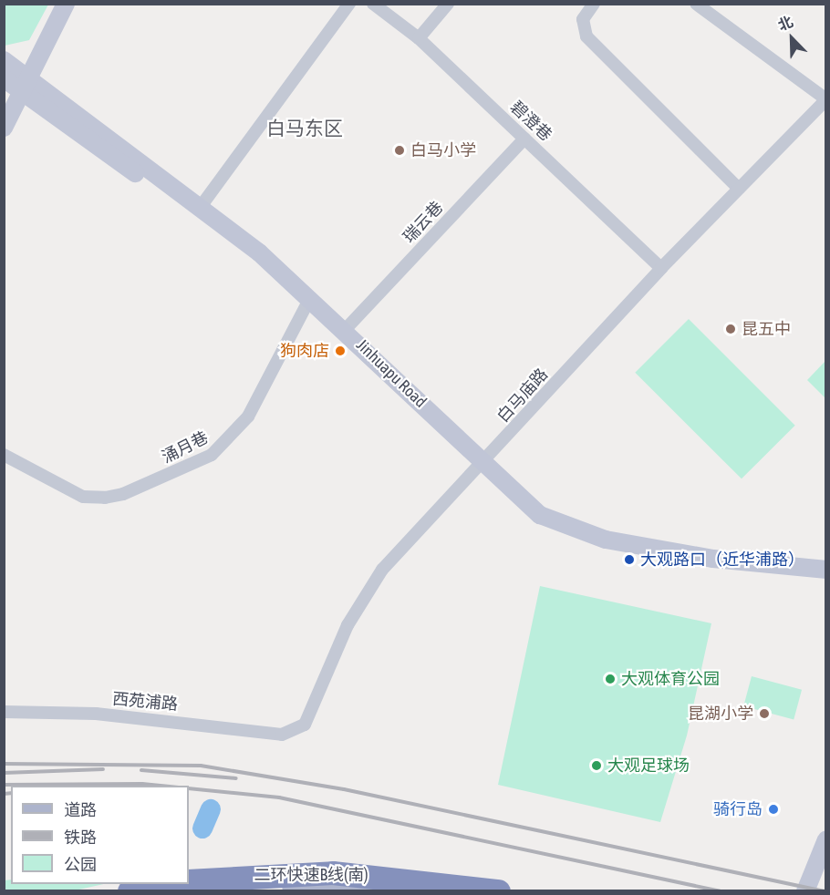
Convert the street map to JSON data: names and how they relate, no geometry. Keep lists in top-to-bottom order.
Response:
{
  "streets": {
    "highway": ["二环快速B线(南)"],
    "street": [
      "碧澄巷",
      "瑞云巷",
      "Jinhuapu Road",
      "白马庙路",
      "涌月巷",
      "西苑浦路"
    ]
  },
  "crossings": [
    ["碧澄巷", "瑞云巷"],
    ["碧澄巷", "白马庙路"],
    ["瑞云巷", "Jinhuapu Road"],
    ["Jinhuapu Road", "白马庙路"],
    ["Jinhuapu Road", "涌月巷"],
    ["白马庙路", "西苑浦路"]
  ],
  "districts": ["白马东区"],
  "places": [
    "白马小学",
    "昆五中",
    "狗肉店",
    "大观路口（近华浦路）",
    "大观体育公园",
    "昆湖小学",
    "大观足球场",
    "骑行岛"
  ],
  "legend": ["道路", "铁路", "公园"],
  "north": "top left"
}
